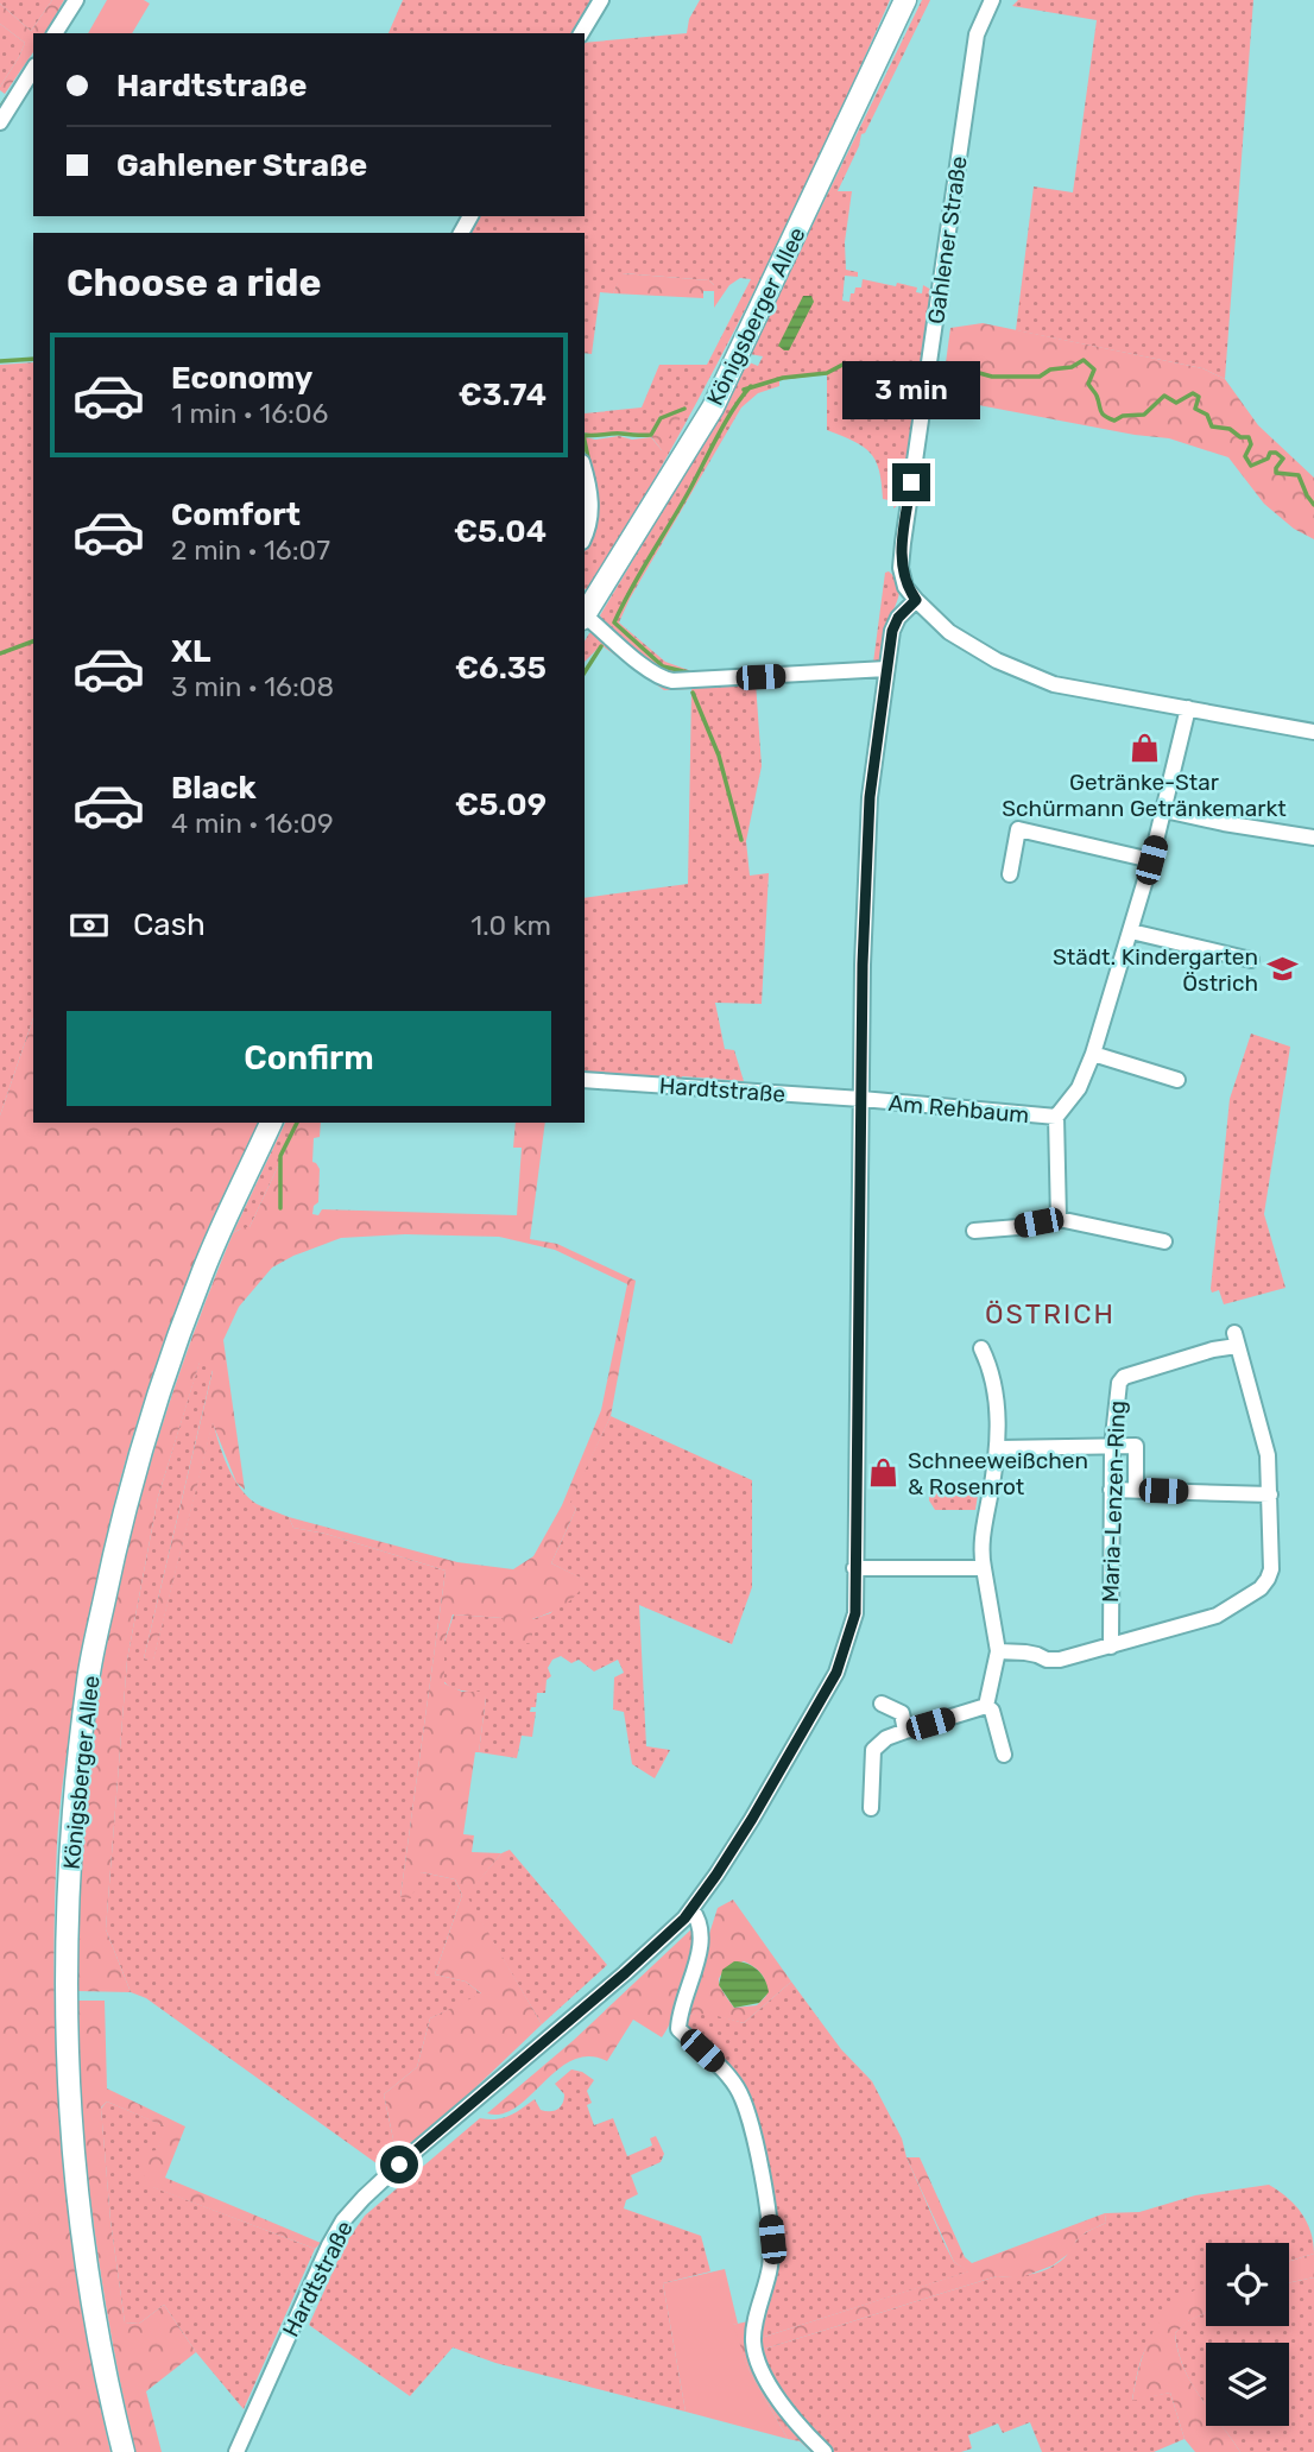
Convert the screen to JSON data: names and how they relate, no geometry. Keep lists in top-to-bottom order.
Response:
{
  "streets": {
    "main road": ["Königsberger Allee"],
    "street": [
      "Gahlener Straße",
      "Hardtstraße",
      "Am Rehbaum",
      "Maria-Lenzen-Ring"
    ]
  },
  "crossings": [
    ["Gahlener Straße", "Hardtstraße"],
    ["Gahlener Straße", "Am Rehbaum"],
    ["Hardtstraße", "Am Rehbaum"]
  ],
  "districts": ["ÖSTRICH"],
  "places": {
    "shop": ["Getränke-Star Schürmann Getränkemarkt", "Schneeweißchen & Rosenrot"],
    "school or university": ["Städt. Kindergarten Östrich"]
  },
  "page": {
    "banner": ["Hardtstraße", "Gahlener Straße"],
    "heading": "Choose a ride",
    "list": [
      {
        "name": "Economy",
        "note": "1 min · 16:06",
        "value": "€3.74"
      },
      {
        "name": "Comfort",
        "note": "2 min · 16:07",
        "value": "€5.04"
      },
      {
        "name": "XL",
        "note": "3 min · 16:08",
        "value": "€6.35"
      },
      {
        "name": "Black",
        "note": "4 min · 16:09",
        "value": "€5.09"
      }
    ],
    "bubble": "3 min",
    "pay": ["Cash", "1.0 km"],
    "buttons": "Confirm"
  }
}
